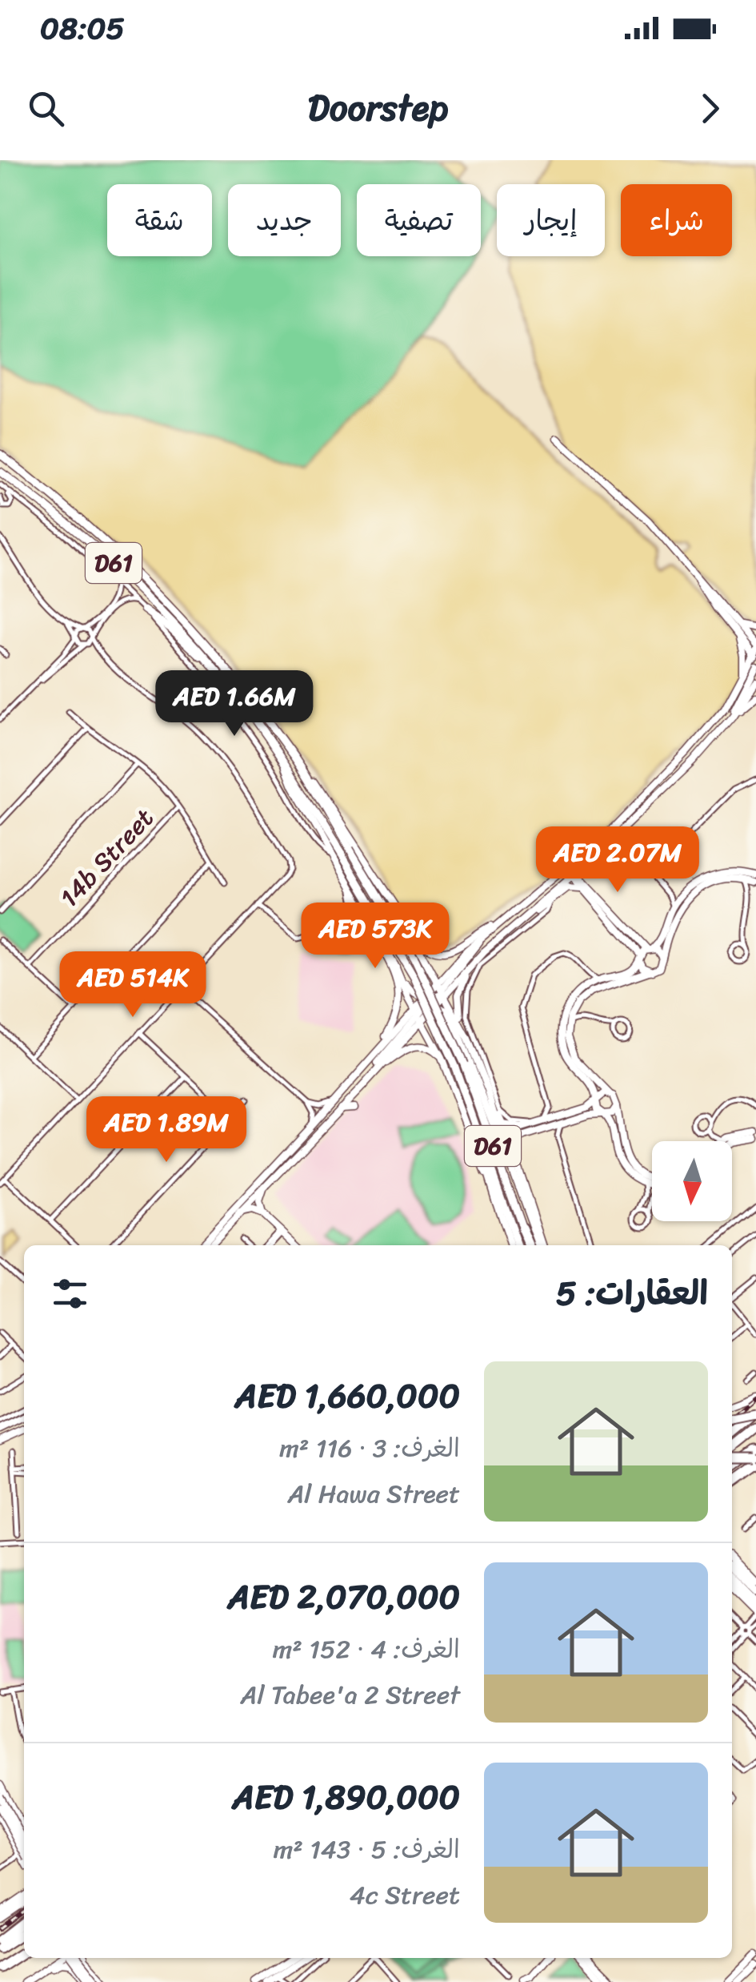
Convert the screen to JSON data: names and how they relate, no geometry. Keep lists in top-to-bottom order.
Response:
{
  "streets": {
    "main road": ["D61"],
    "street": ["14b Street"]
  },
  "north": "bottom",
  "page": {
    "status": "08:05",
    "header": "Doorstep",
    "chip": [
      "شراء",
      "إيجار",
      "تصفية",
      "جديد",
      "شقة"
    ],
    "price": [
      "AED 1.66M",
      "AED 2.07M",
      "AED 573K",
      "AED 514K",
      "AED 1.89M"
    ],
    "heading": "العقارات: 5",
    "list": [
      {
        "name": "AED 1,660,000",
        "note": "الغرف: 3 · 116 m² · Al Hawa Street"
      },
      {
        "name": "AED 2,070,000",
        "note": "الغرف: 4 · 152 m² · Al Tabee'a 2 Street"
      },
      {
        "name": "AED 1,890,000",
        "note": "الغرف: 5 · 143 m² · 4c Street"
      }
    ]
  }
}
